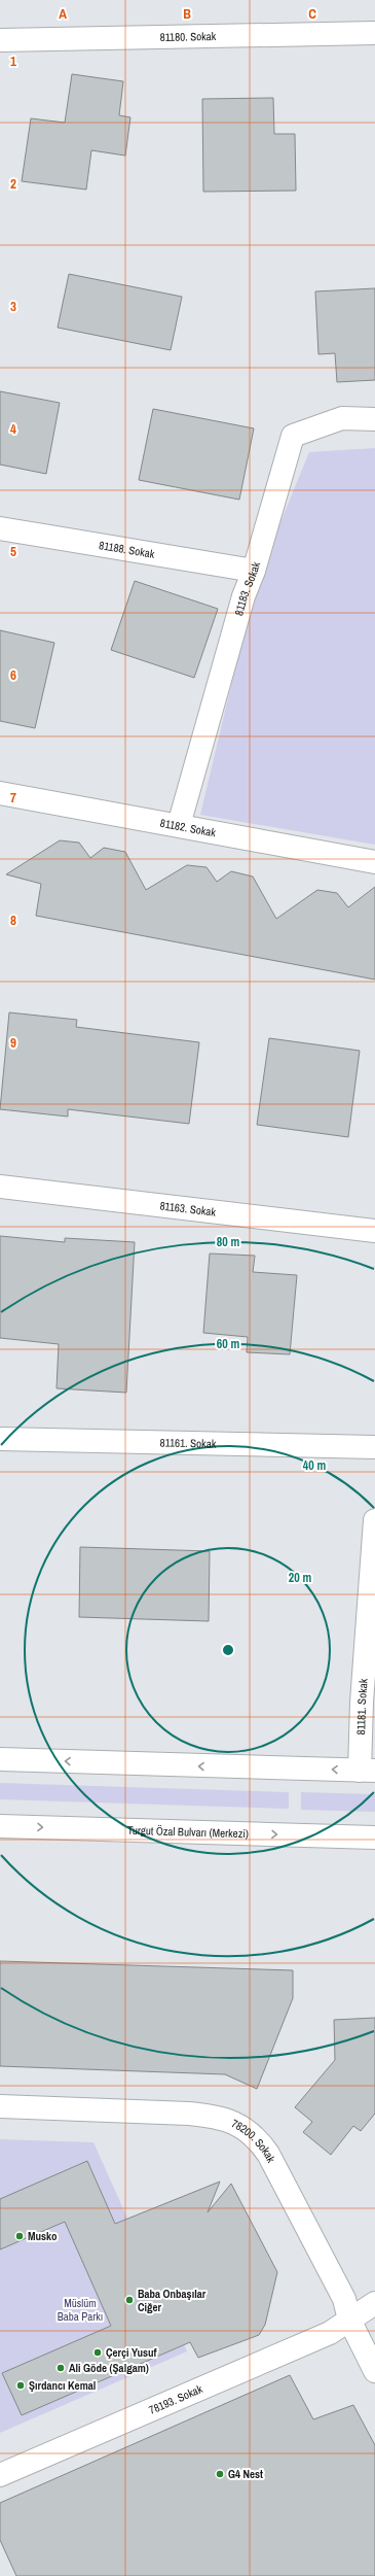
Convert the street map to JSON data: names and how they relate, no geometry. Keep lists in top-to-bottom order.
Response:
{
  "streets": {
    "street": [
      "81180. Sokak",
      "81188. Sokak",
      "81183. Sokak",
      "81182. Sokak",
      "81163. Sokak",
      "81161. Sokak",
      "81181. Sokak",
      "Turgut Özal Bulvarı (Merkezi)",
      "78200. Sokak",
      "78193. Sokak"
    ]
  },
  "crossings": [
    ["81188. Sokak", "81183. Sokak"],
    ["81183. Sokak", "81182. Sokak"],
    ["78200. Sokak", "78193. Sokak"]
  ],
  "parks": ["Müslüm Baba Parkı"],
  "places": [
    "Musko",
    "Baba Onbaşılar Ciğer",
    "Çerçi Yusuf",
    "Ali Göde (Şalgam)",
    "Şırdancı Kemal",
    "G4 Nest"
  ],
  "grid": {
    "columns": ["A", "B", "C"],
    "rows": [
      "1",
      "2",
      "3",
      "4",
      "5",
      "6",
      "7",
      "8",
      "9"
    ]
  },
  "rings": [
    "80 m",
    "60 m",
    "40 m",
    "20 m"
  ]
}
